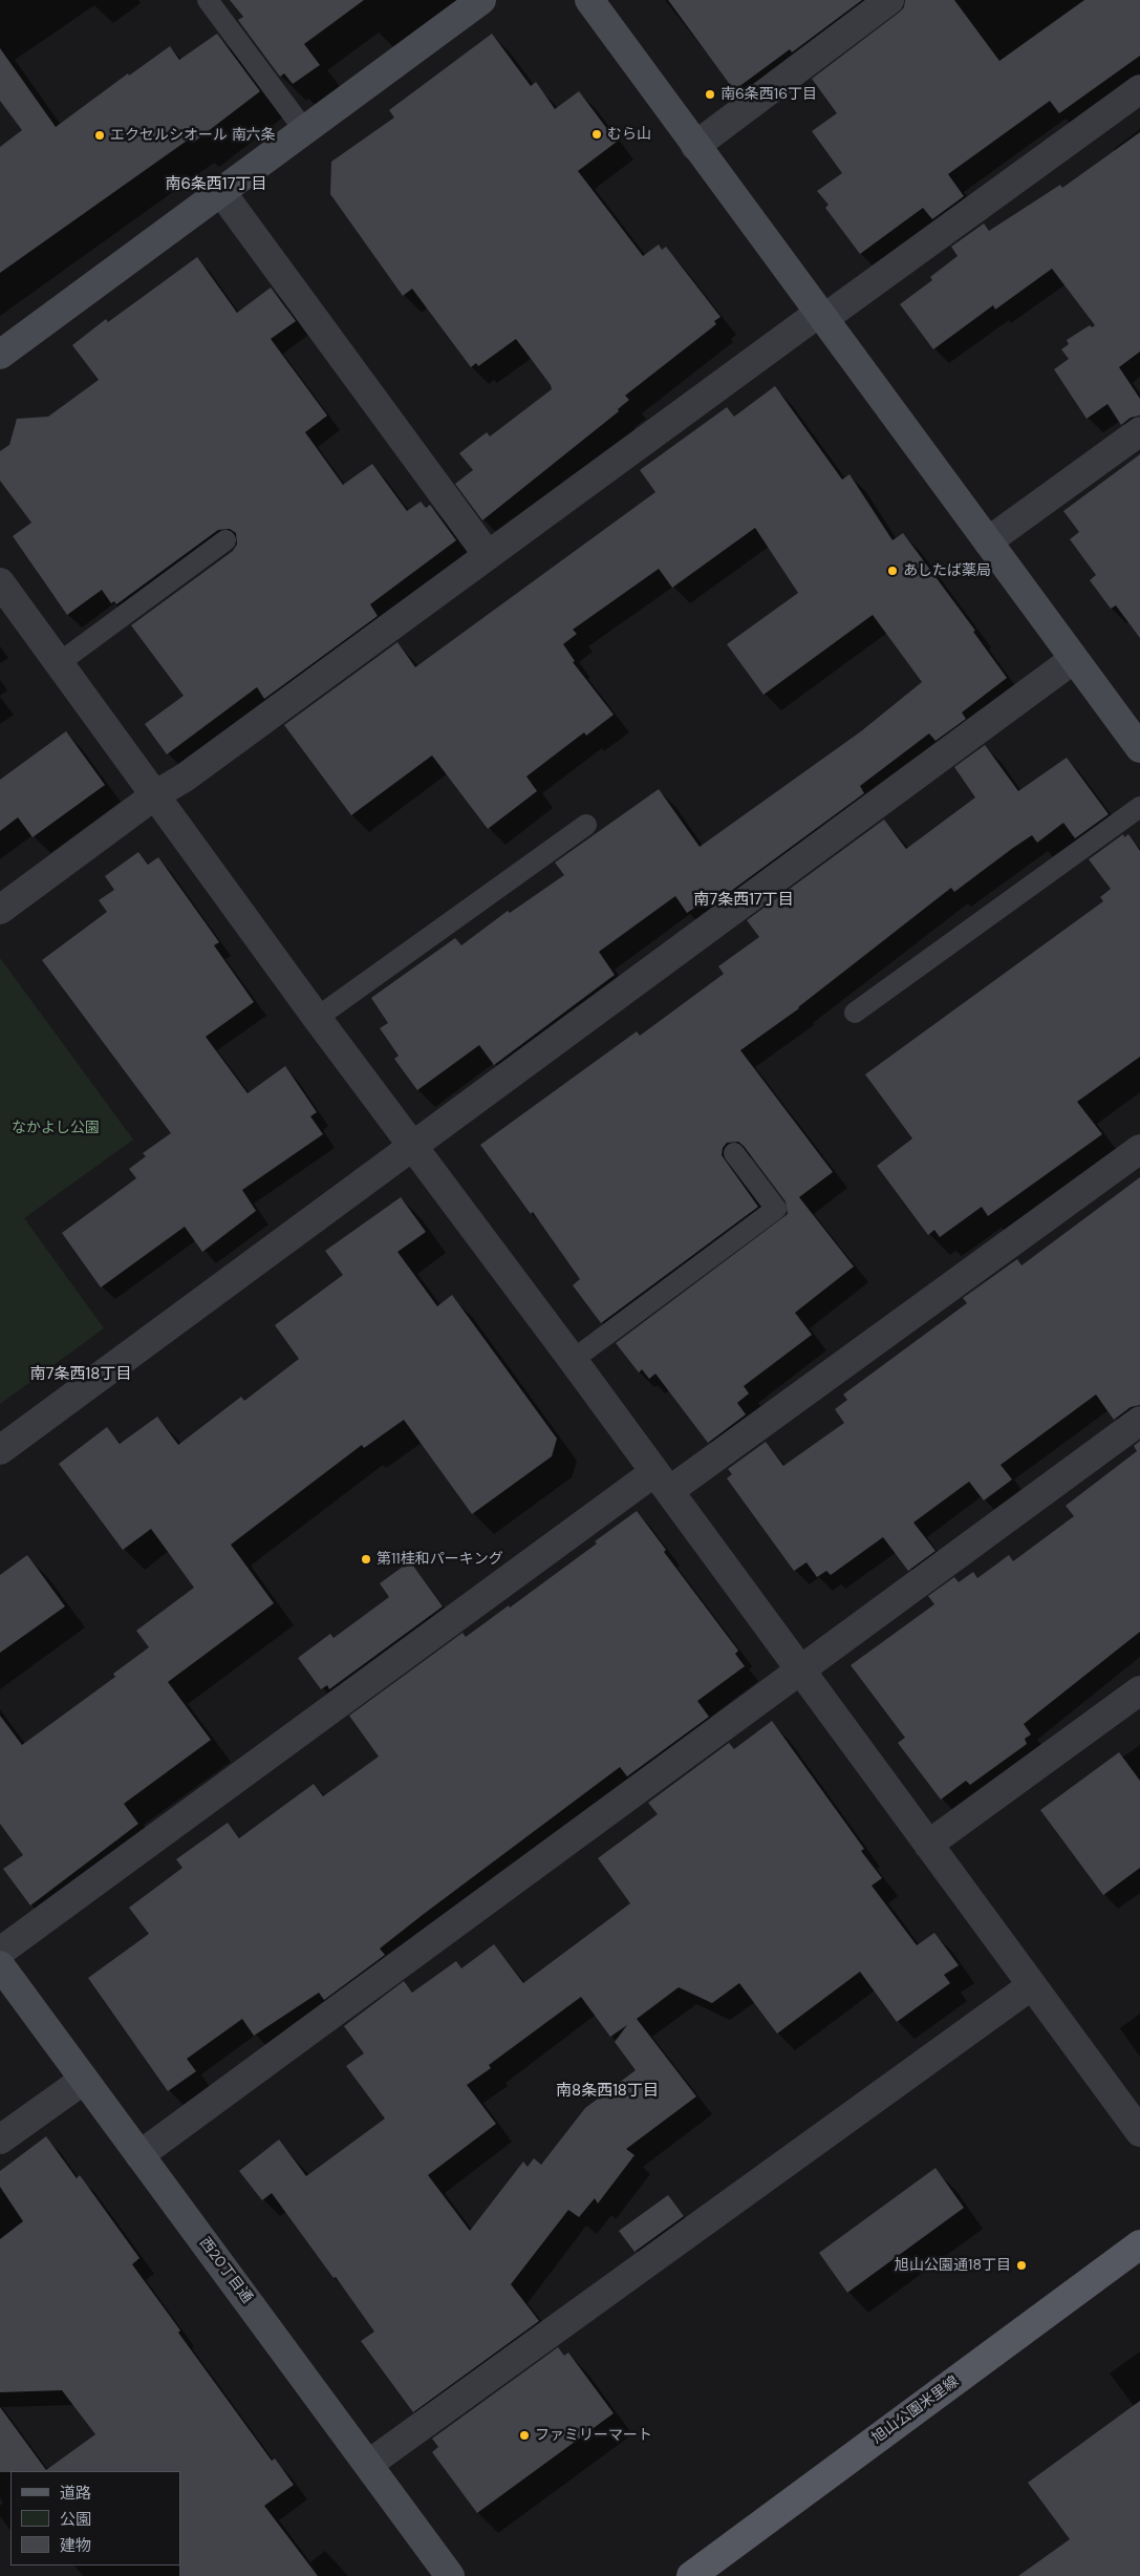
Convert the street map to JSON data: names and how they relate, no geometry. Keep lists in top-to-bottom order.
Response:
{
  "streets": {
    "main road": ["旭山公園米里線"],
    "street": ["西20丁目通"]
  },
  "districts": [
    "南6条西17丁目",
    "南7条西17丁目",
    "南7条西18丁目",
    "南8条西18丁目"
  ],
  "parks": ["なかよし公園"],
  "places": [
    "南6条西16丁目",
    "むら山",
    "エクセルシオール 南六条",
    "あしたば薬局",
    "第11桂和パーキング",
    "旭山公園通18丁目",
    "ファミリーマート"
  ],
  "legend": ["道路", "公園", "建物"]
}
